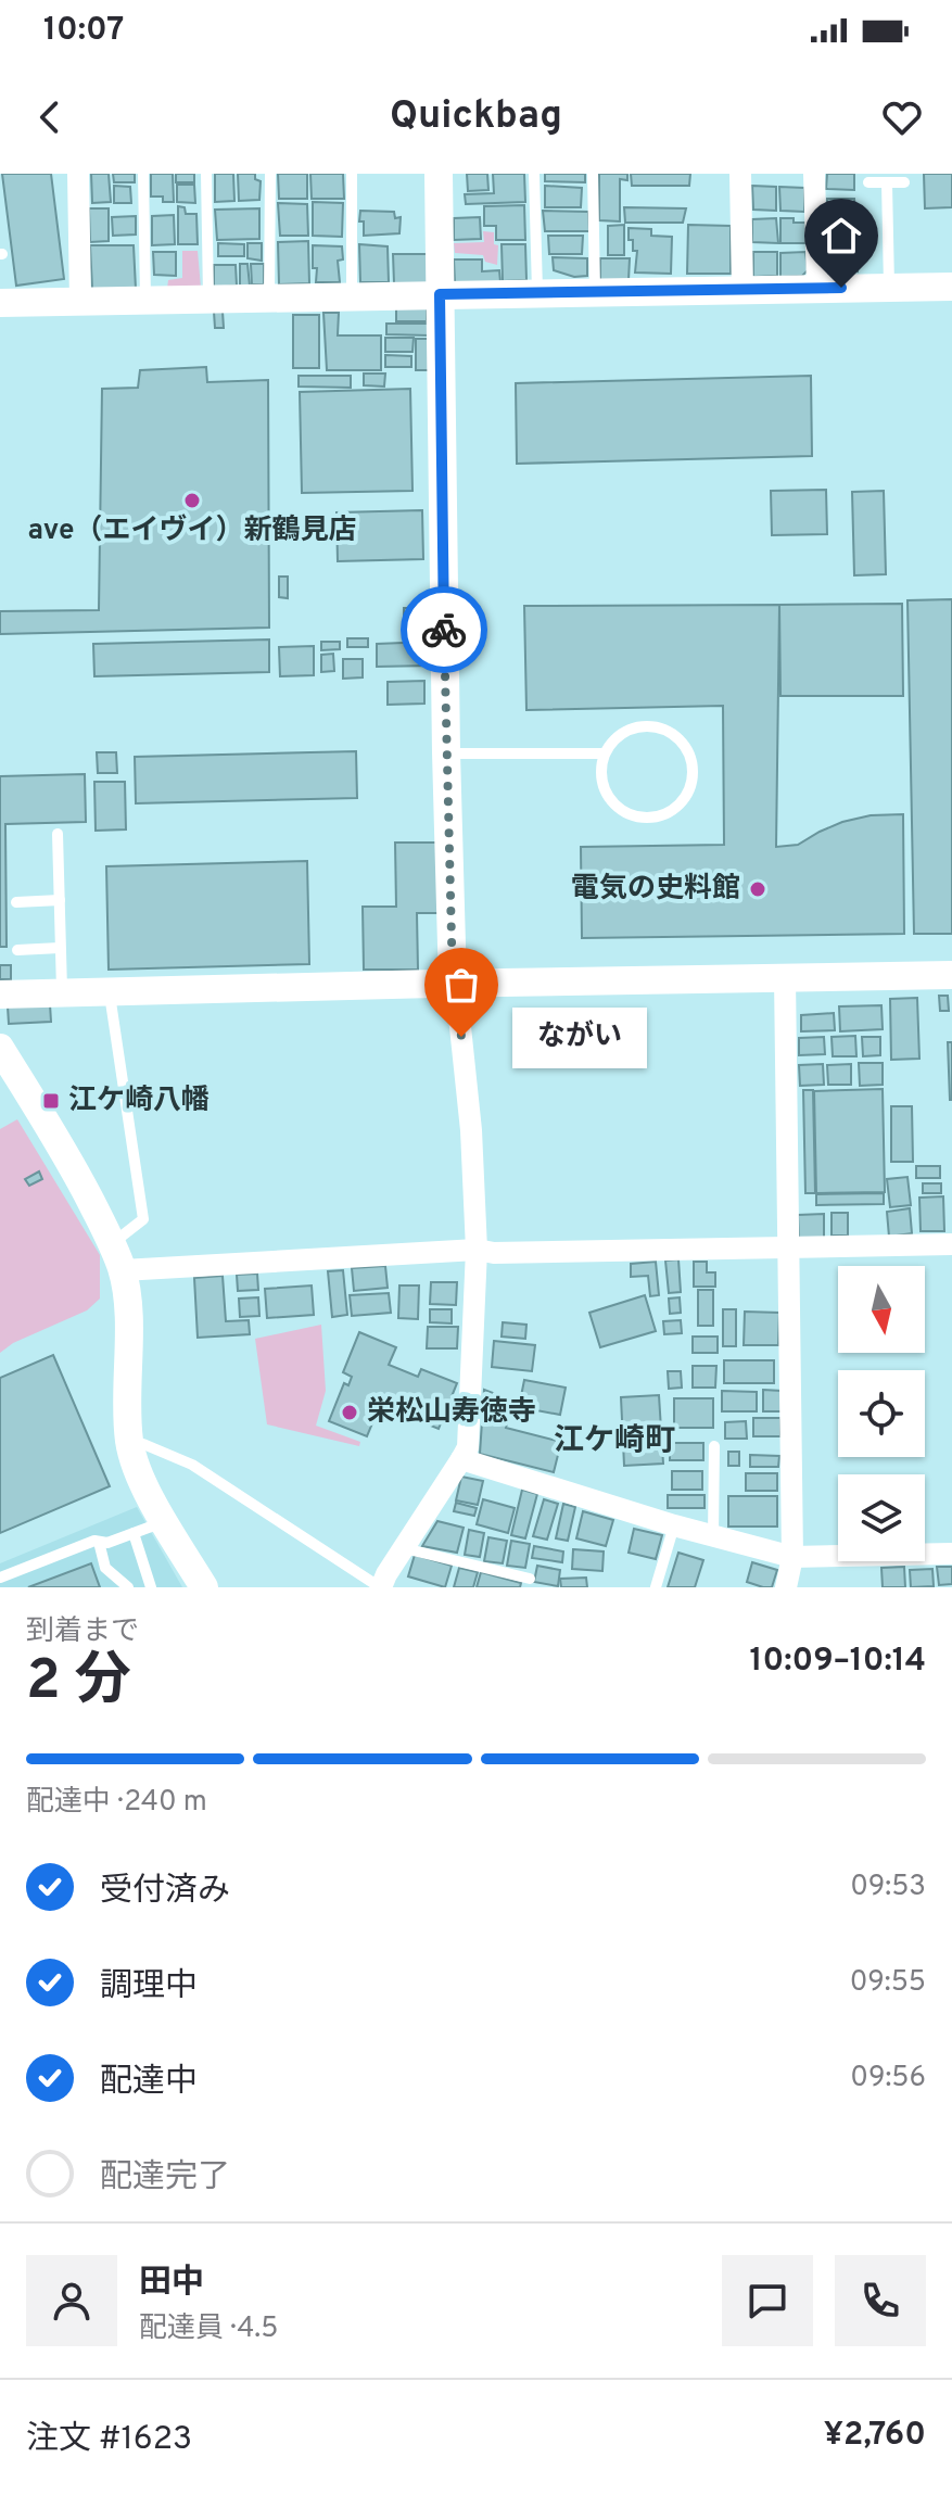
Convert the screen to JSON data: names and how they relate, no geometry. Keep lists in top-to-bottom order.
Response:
{
  "districts": ["江ケ崎町"],
  "places": {
    "other": [
      "ave（エイヴイ）新鶴見店",
      "電気の史料館",
      "ながい",
      "栄松山寿徳寺"
    ],
    "transit": ["江ケ崎八幡"]
  },
  "north": "bottom",
  "page": {
    "status": "10:07",
    "header": "Quickbag",
    "bubble": "ながい",
    "heading": ["2 分", "到着まで", "10:09–10:14"],
    "panel": [
      "田中",
      "配達員 · 4.5",
      "注文 #1623",
      "¥2,760"
    ],
    "bar": "配達中 · 240 m",
    "list": [
      ["受付済み", "09:53"],
      ["調理中", "09:55"],
      ["配達中", "09:56"],
      "配達完了"
    ]
  }
}
